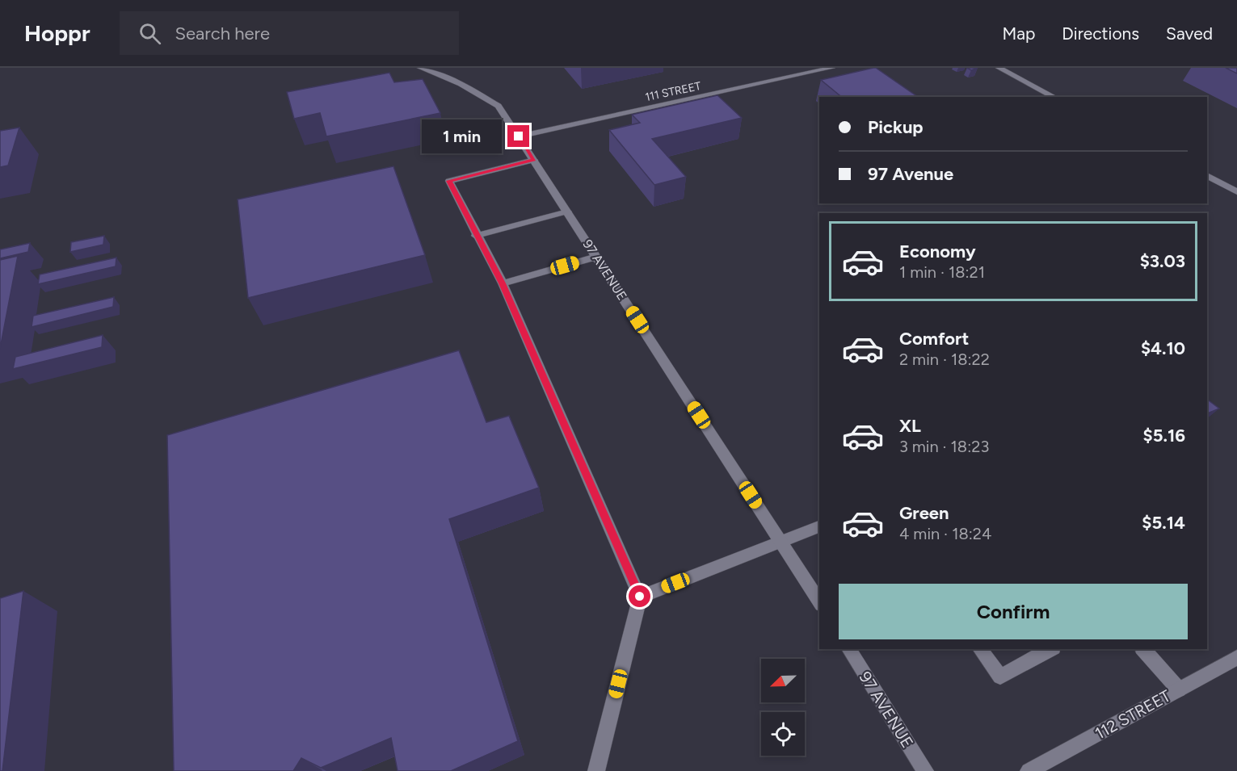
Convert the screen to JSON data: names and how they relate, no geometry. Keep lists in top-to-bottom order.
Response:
{
  "streets": {
    "street": ["111 STREET", "97 AVENUE", "112 STREET"]
  },
  "crossings": [
    ["111 STREET", "97 AVENUE"]
  ],
  "north": "bottom left",
  "page": {
    "header": "Hoppr",
    "search": "Search here",
    "nav": ["Map", "Directions", "Saved"],
    "banner": ["Pickup", "97 Avenue"],
    "bubble": "1 min",
    "list": [
      {
        "name": "Economy",
        "note": "1 min · 18:21",
        "value": "$3.03"
      },
      {
        "name": "Comfort",
        "note": "2 min · 18:22",
        "value": "$4.10"
      },
      {
        "name": "XL",
        "note": "3 min · 18:23",
        "value": "$5.16"
      },
      {
        "name": "Green",
        "note": "4 min · 18:24",
        "value": "$5.14"
      }
    ],
    "buttons": "Confirm"
  }
}
